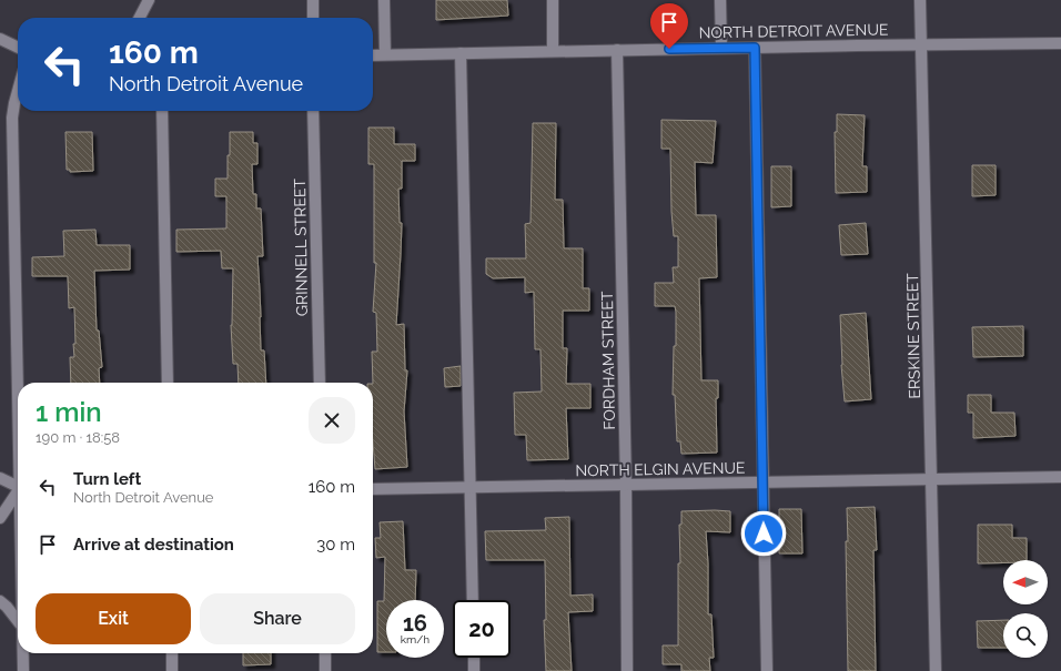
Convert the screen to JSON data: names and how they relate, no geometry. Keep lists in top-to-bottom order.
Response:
{
  "streets": {
    "street": [
      "NORTH DETROIT AVENUE",
      "GRINNELL STREET",
      "ERSKINE STREET",
      "FORDHAM STREET",
      "NORTH ELGIN AVENUE"
    ]
  },
  "crossings": [
    ["NORTH DETROIT AVENUE", "ERSKINE STREET"],
    ["NORTH DETROIT AVENUE", "FORDHAM STREET"],
    ["ERSKINE STREET", "NORTH ELGIN AVENUE"],
    ["FORDHAM STREET", "NORTH ELGIN AVENUE"]
  ],
  "north": "left",
  "page": {
    "turn": ["160 m", "North Detroit Avenue"],
    "heading": ["1 min", "190 m · 18:58"],
    "list": [
      {
        "name": "Turn left",
        "note": "North Detroit Avenue",
        "value": "160 m"
      },
      {
        "name": "Arrive at destination",
        "value": "30 m"
      }
    ],
    "buttons": ["Exit", "Share"],
    "speed": "16 km/h",
    "limit": "20"
  }
}
